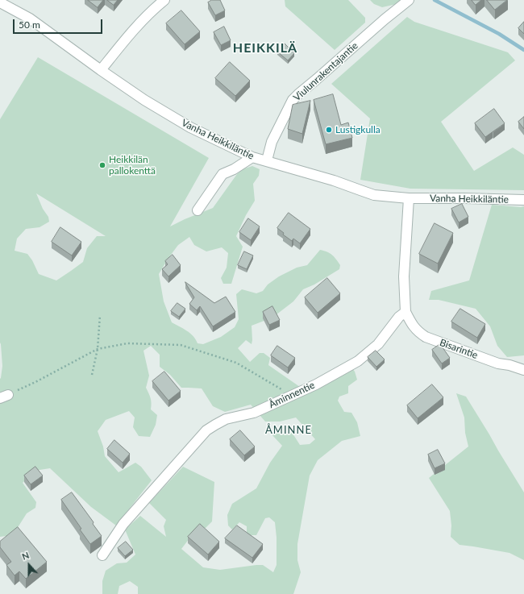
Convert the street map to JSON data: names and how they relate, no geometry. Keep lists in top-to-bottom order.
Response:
{
  "streets": {
    "street": [
      "Viulunrakentajantie",
      "Vanha Heikkiläntie",
      "Bisarintie",
      "Åminnentie"
    ]
  },
  "crossings": [
    ["Viulunrakentajantie", "Vanha Heikkiläntie"],
    ["Bisarintie", "Åminnentie"]
  ],
  "districts": ["HEIKKILÄ", "ÅMINNE"],
  "places": ["Lustigkulla", "Heikkilän pallokenttä"],
  "scale_bar": "50 m",
  "north": "top"
}
